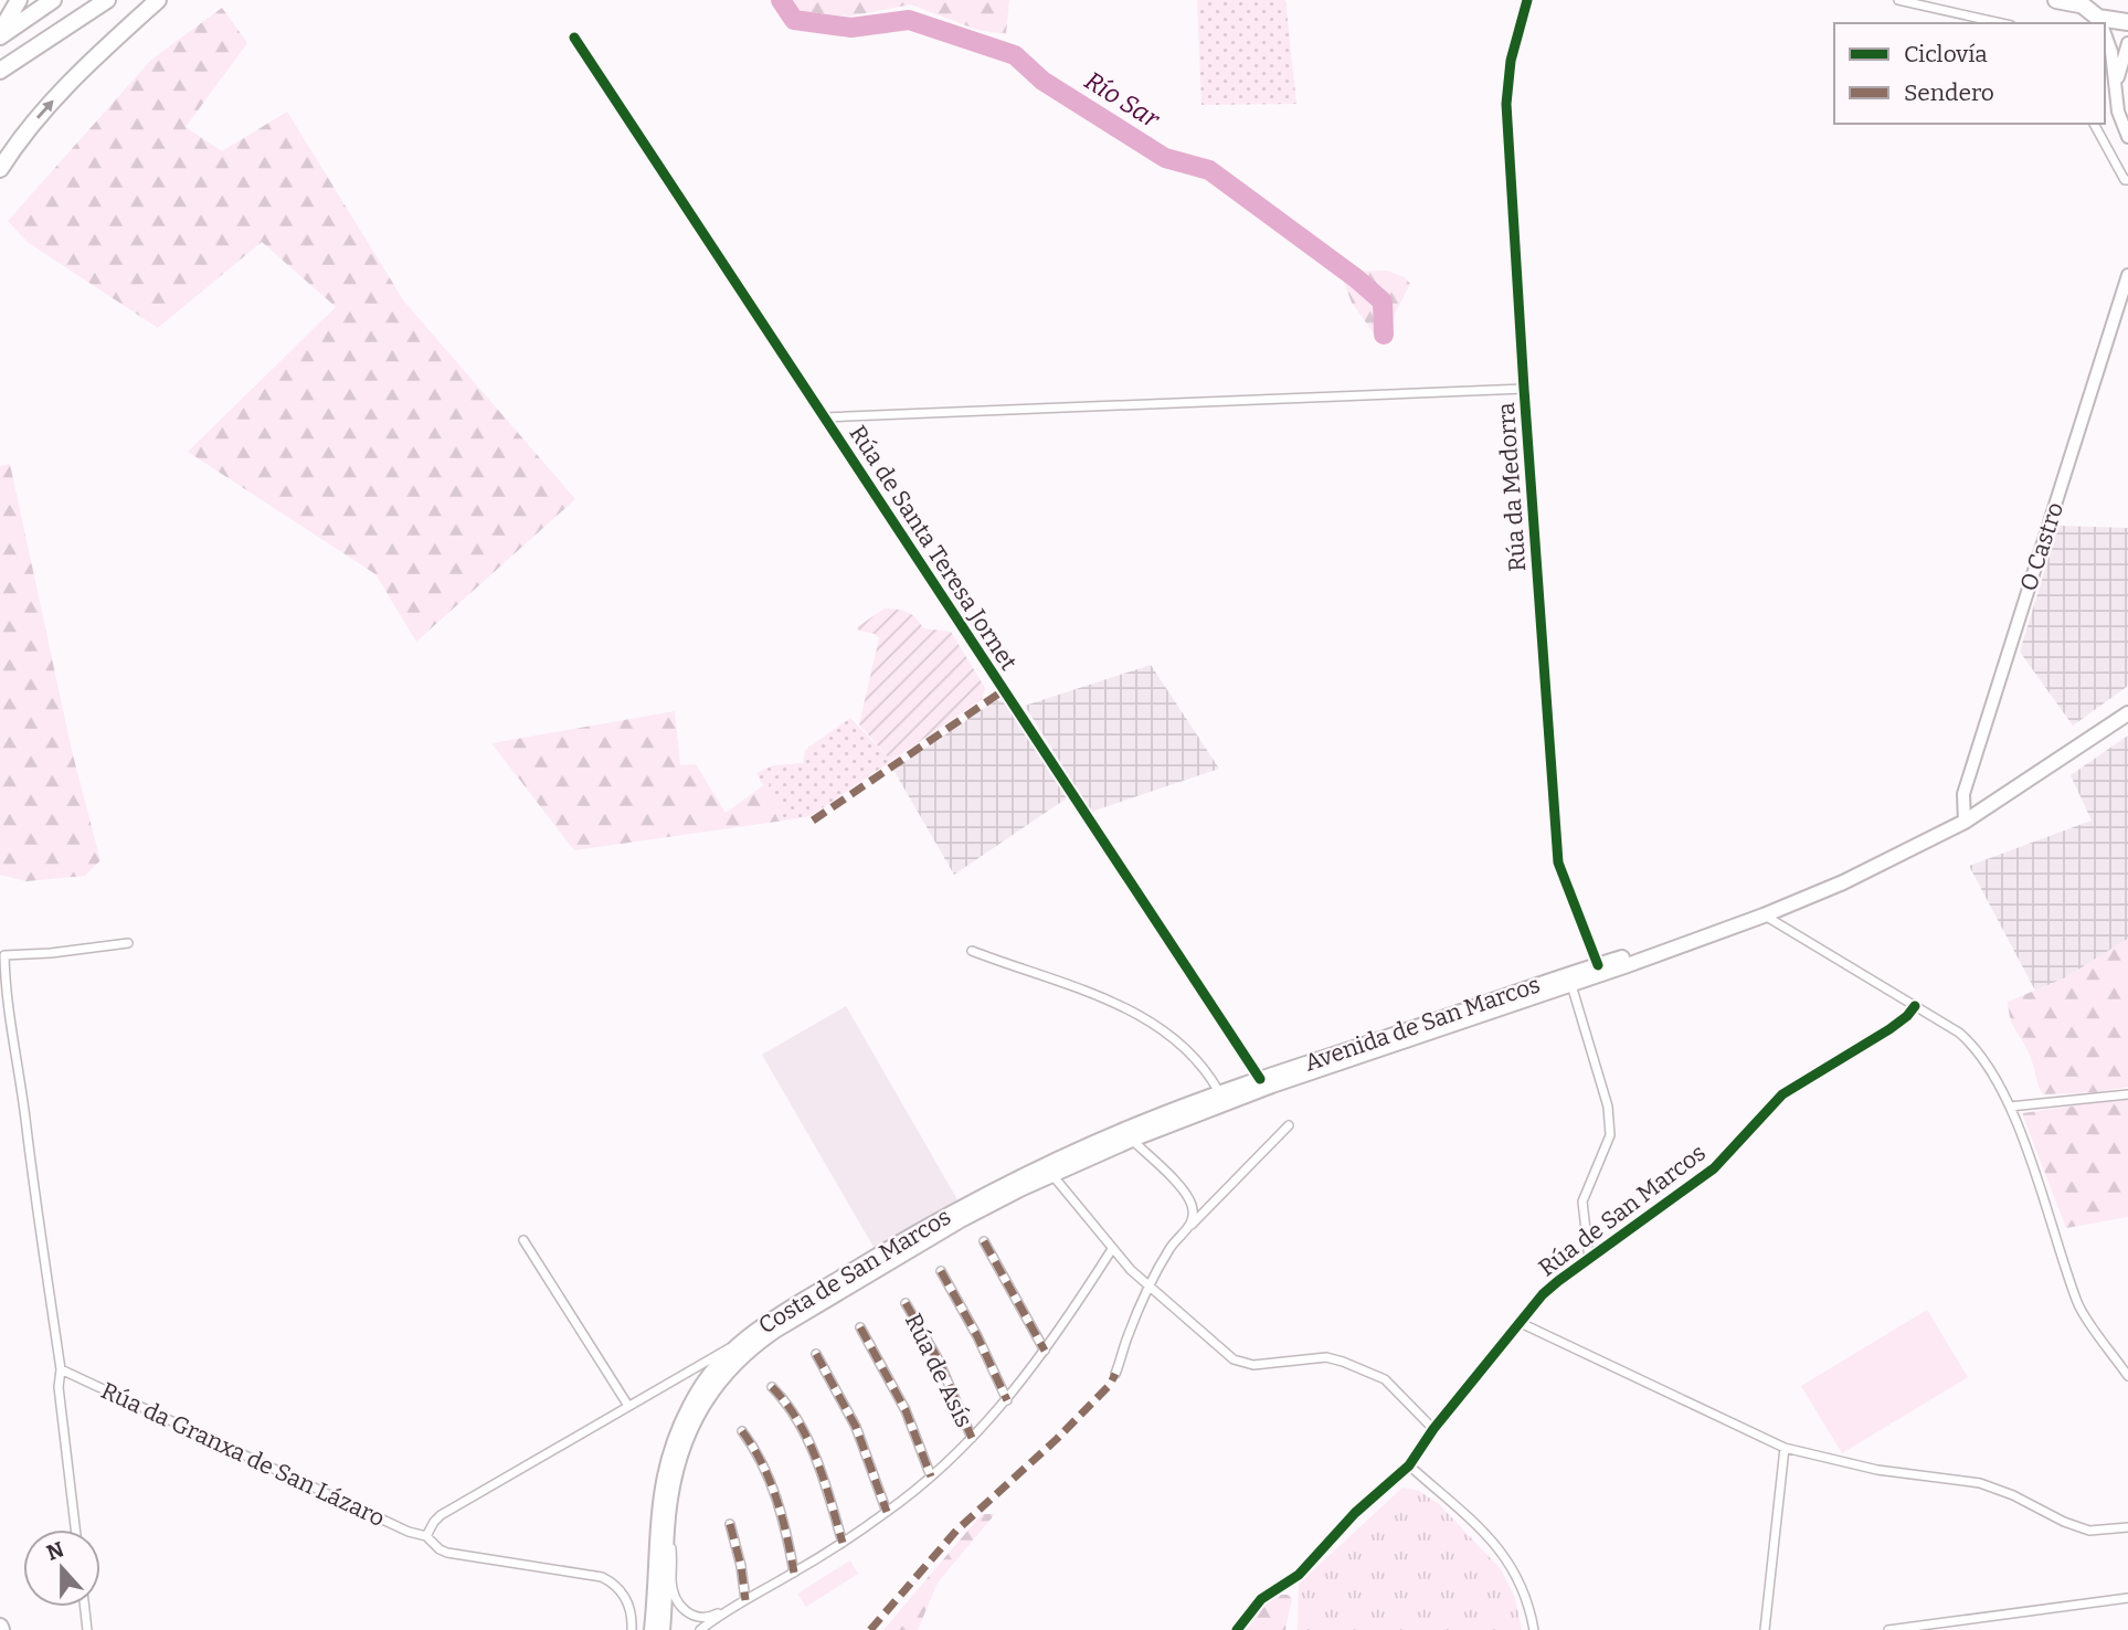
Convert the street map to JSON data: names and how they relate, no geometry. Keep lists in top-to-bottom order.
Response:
{
  "streets": {
    "main road": ["Avenida de San Marcos", "Costa de San Marcos"],
    "street": [
      "Rúa da Medorra",
      "O Castro",
      "Rúa de Santa Teresa Jornet",
      "Rúa de San Marcos",
      "Rúa de Asís",
      "Rúa da Granxa de San Lázaro"
    ]
  },
  "crossings": [
    ["Rúa da Medorra", "Rúa de Santa Teresa Jornet"],
    ["Rúa da Medorra", "Avenida de San Marcos"],
    ["O Castro", "Avenida de San Marcos"],
    ["Rúa de Santa Teresa Jornet", "Avenida de San Marcos"],
    ["Avenida de San Marcos", "Costa de San Marcos"]
  ],
  "water": ["Río Sar"],
  "legend": ["Ciclovía", "Sendero"],
  "north": "top"
}
